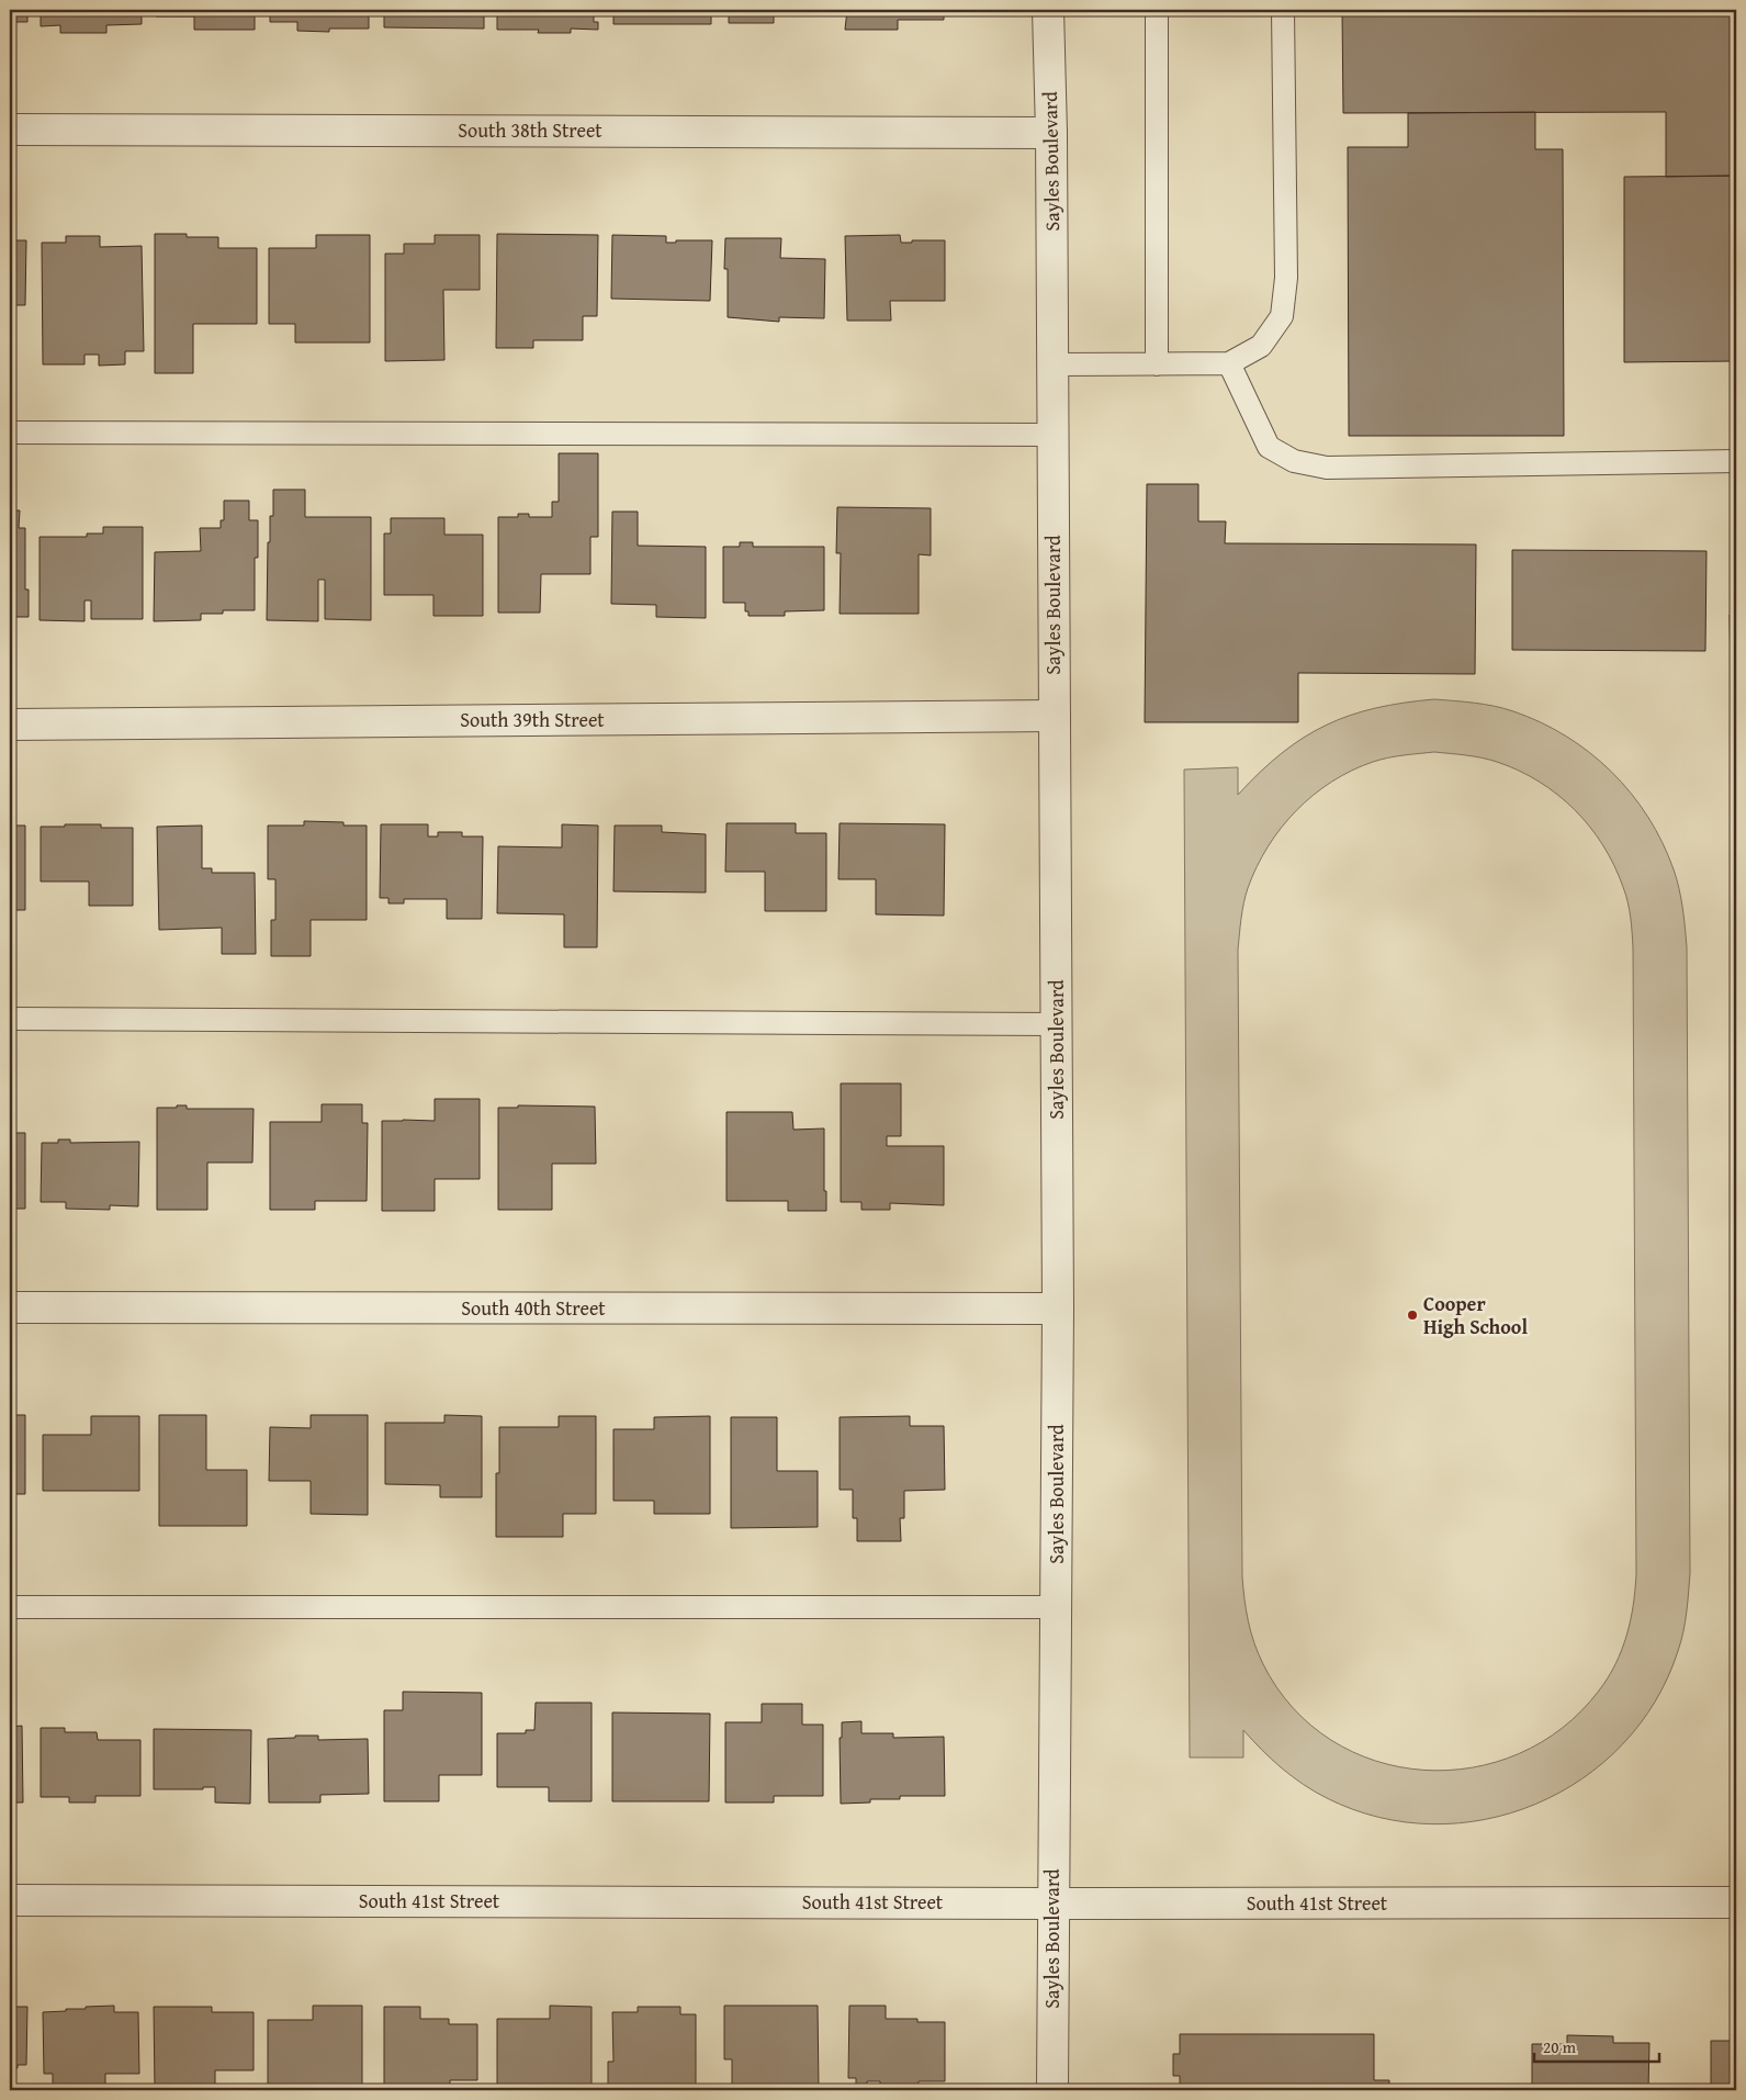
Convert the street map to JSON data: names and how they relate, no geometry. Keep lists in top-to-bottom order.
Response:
{
  "streets": {
    "street": [
      "South 38th Street",
      "Sayles Boulevard",
      "South 39th Street",
      "South 40th Street",
      "South 41st Street"
    ]
  },
  "crossings": [
    ["South 38th Street", "Sayles Boulevard"],
    ["Sayles Boulevard", "South 39th Street"],
    ["Sayles Boulevard", "South 40th Street"],
    ["Sayles Boulevard", "South 41st Street"]
  ],
  "places": ["Cooper High School"],
  "scale_bar": "20 m"
}
